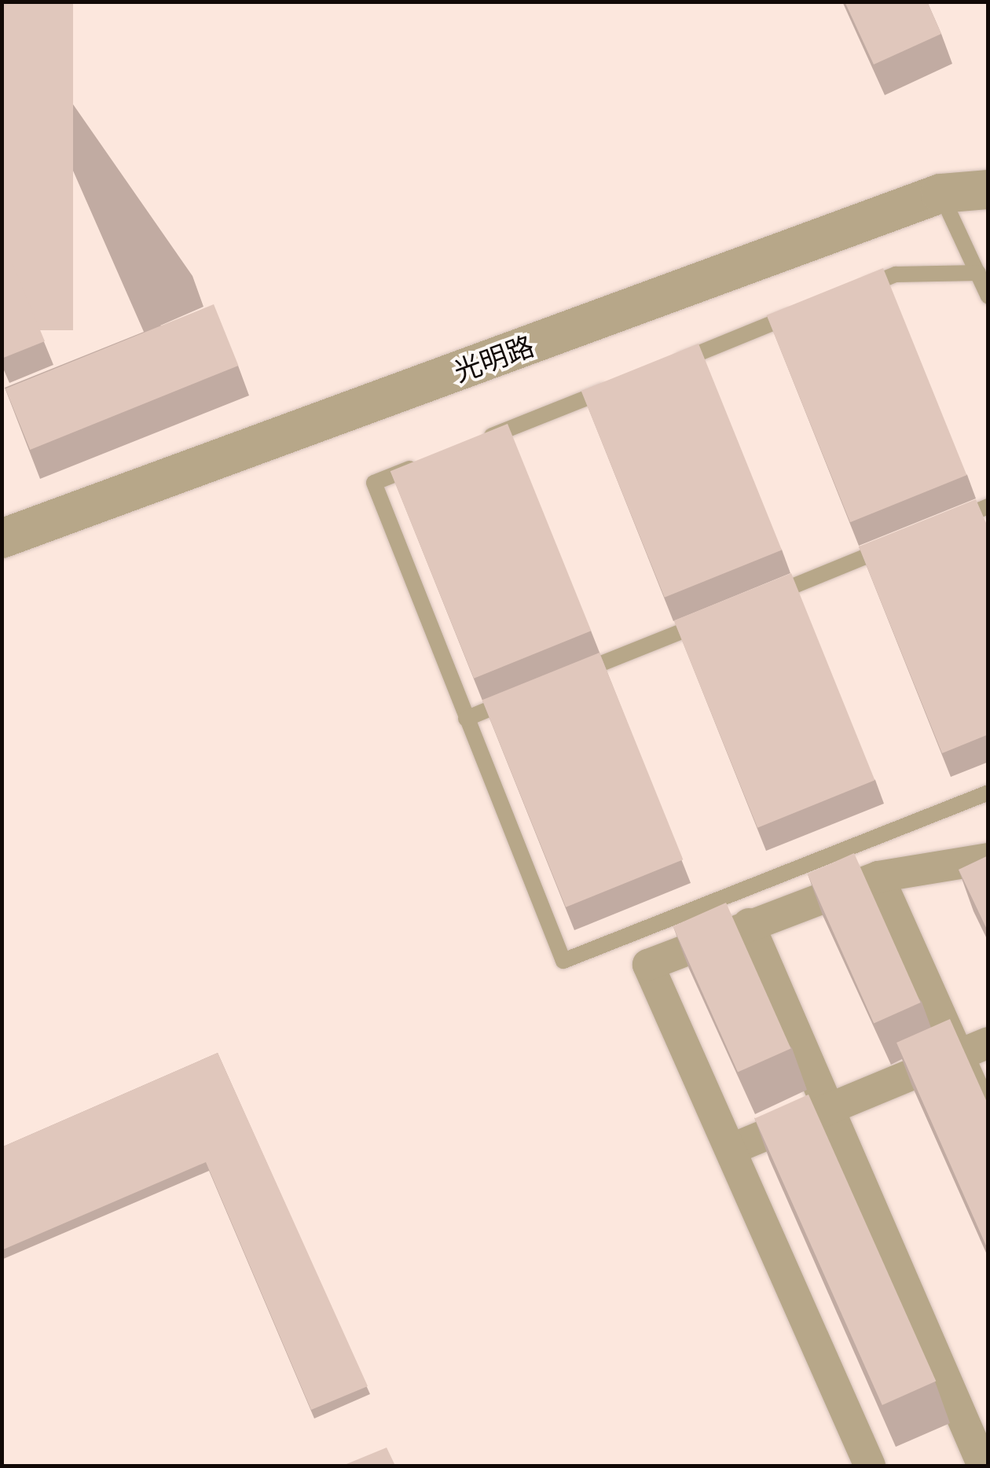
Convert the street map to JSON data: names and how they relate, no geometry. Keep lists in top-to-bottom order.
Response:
{
  "streets": {
    "street": ["光明路"]
  }
}
